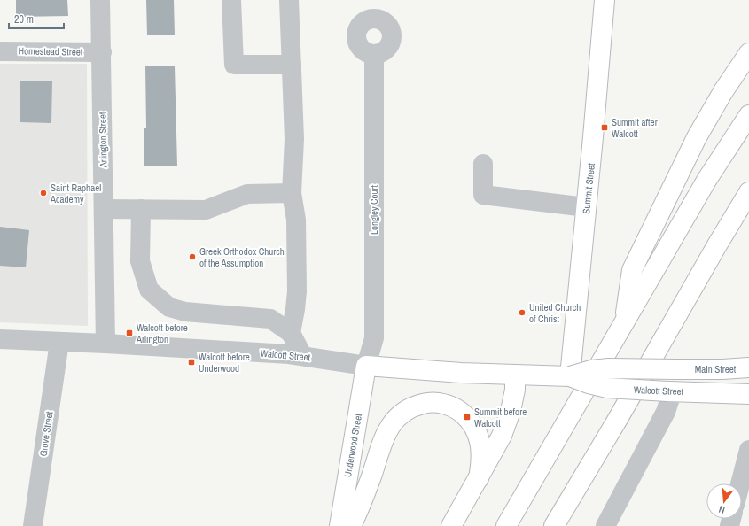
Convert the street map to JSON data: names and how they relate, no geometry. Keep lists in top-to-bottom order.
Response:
{
  "streets": {
    "main road": [
      "Summit Street",
      "Walcott Street",
      "Main Street",
      "Underwood Street"
    ],
    "street": [
      "Homestead Street",
      "Arlington Street",
      "Longley Court",
      "Grove Street"
    ]
  },
  "crossings": [
    ["Homestead Street", "Arlington Street"],
    ["Arlington Street", "Walcott Street"],
    ["Summit Street", "Walcott Street"],
    ["Longley Court", "Walcott Street"],
    ["Longley Court", "Underwood Street"],
    ["Walcott Street", "Main Street"],
    ["Walcott Street", "Grove Street"],
    ["Walcott Street", "Underwood Street"]
  ],
  "places": {
    "transit": [
      "Summit after Walcott",
      "Walcott before Arlington",
      "Walcott before Underwood",
      "Summit before Walcott"
    ],
    "other": ["Saint Raphael Academy", "Greek Orthodox Church of the Assumption", "United Church of Christ"]
  },
  "scale_bar": "20 m",
  "north": "bottom"
}
